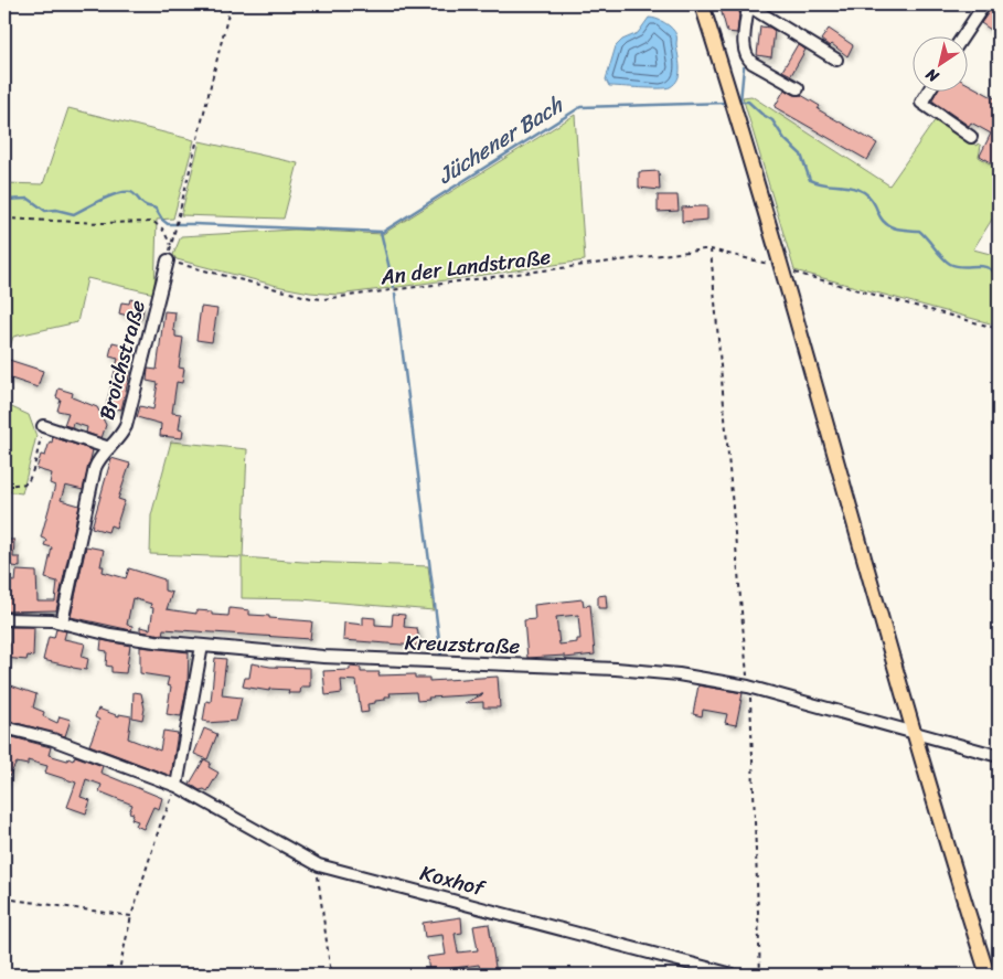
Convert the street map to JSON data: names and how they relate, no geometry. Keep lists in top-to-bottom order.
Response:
{
  "streets": {
    "street": ["Broichstraße", "Kreuzstraße", "Koxhof"],
    "path": ["An der Landstraße"]
  },
  "crossings": [
    ["An der Landstraße", "Broichstraße"],
    ["Broichstraße", "Kreuzstraße"]
  ],
  "water": ["Jüchener Bach"],
  "north": "bottom left"
}
